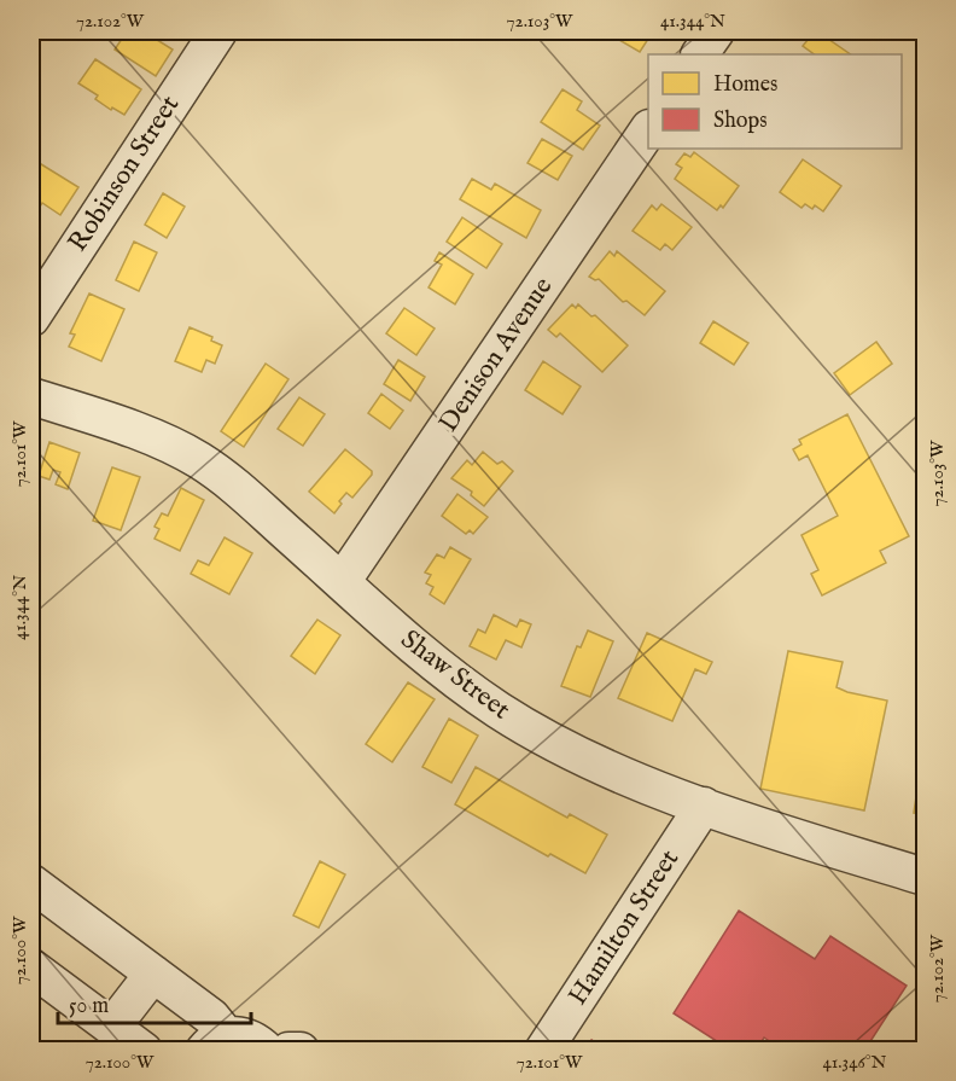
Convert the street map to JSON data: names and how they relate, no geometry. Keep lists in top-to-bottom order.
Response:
{
  "streets": {
    "street": [
      "Robinson Street",
      "Denison Avenue",
      "Shaw Street",
      "Hamilton Street"
    ]
  },
  "crossings": [
    ["Denison Avenue", "Shaw Street"],
    ["Shaw Street", "Hamilton Street"]
  ],
  "legend": ["Homes", "Shops"],
  "scale_bar": "50 m",
  "coordinates": [
    "72.102°W",
    "72.103°W",
    "41.344°N",
    "72.101°W",
    "72.100°W",
    "41.346°N"
  ]
}
